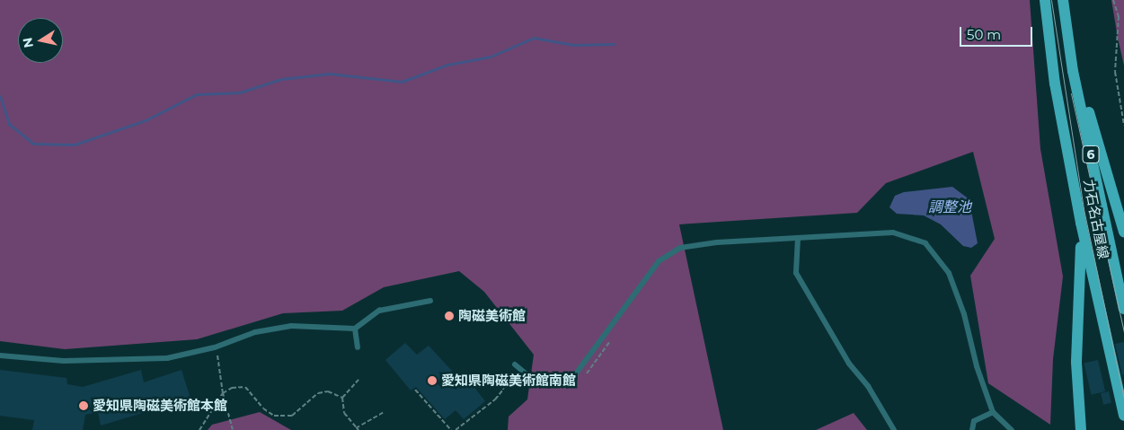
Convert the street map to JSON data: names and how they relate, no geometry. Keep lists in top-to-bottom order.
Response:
{
  "streets": {
    "main road": ["6", "力石名古屋線"]
  },
  "crossings": [
    ["6", "力石名古屋線"]
  ],
  "water": ["調整池"],
  "places": ["陶磁美術館", "愛知県陶磁美術館南館", "愛知県陶磁美術館本館"],
  "scale_bar": "50 m",
  "north": "left"
}
